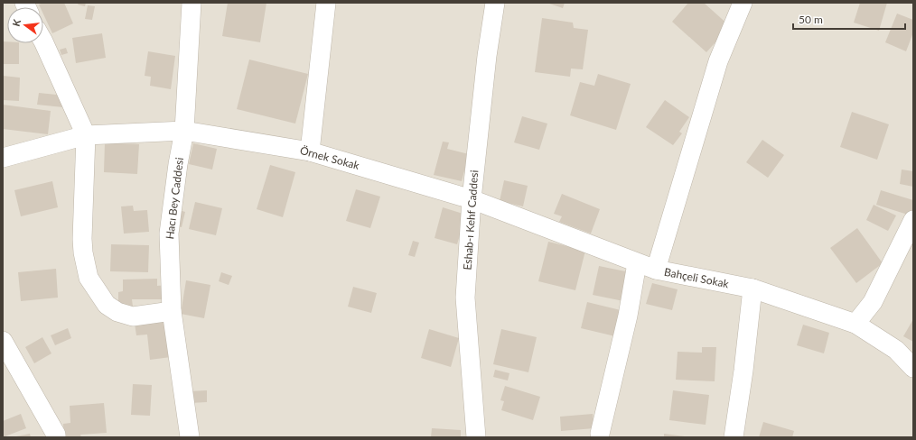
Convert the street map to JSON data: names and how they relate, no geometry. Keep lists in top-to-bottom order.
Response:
{
  "streets": {
    "street": [
      "Örnek Sokak",
      "Hacı Bey Caddesi",
      "Eshab-ı Kehf Caddesi",
      "Bahçeli Sokak"
    ]
  },
  "crossings": [
    ["Örnek Sokak", "Hacı Bey Caddesi"],
    ["Örnek Sokak", "Eshab-ı Kehf Caddesi"],
    ["Örnek Sokak", "Bahçeli Sokak"],
    ["Eshab-ı Kehf Caddesi", "Bahçeli Sokak"]
  ],
  "scale_bar": "50 m",
  "north": "left"
}
